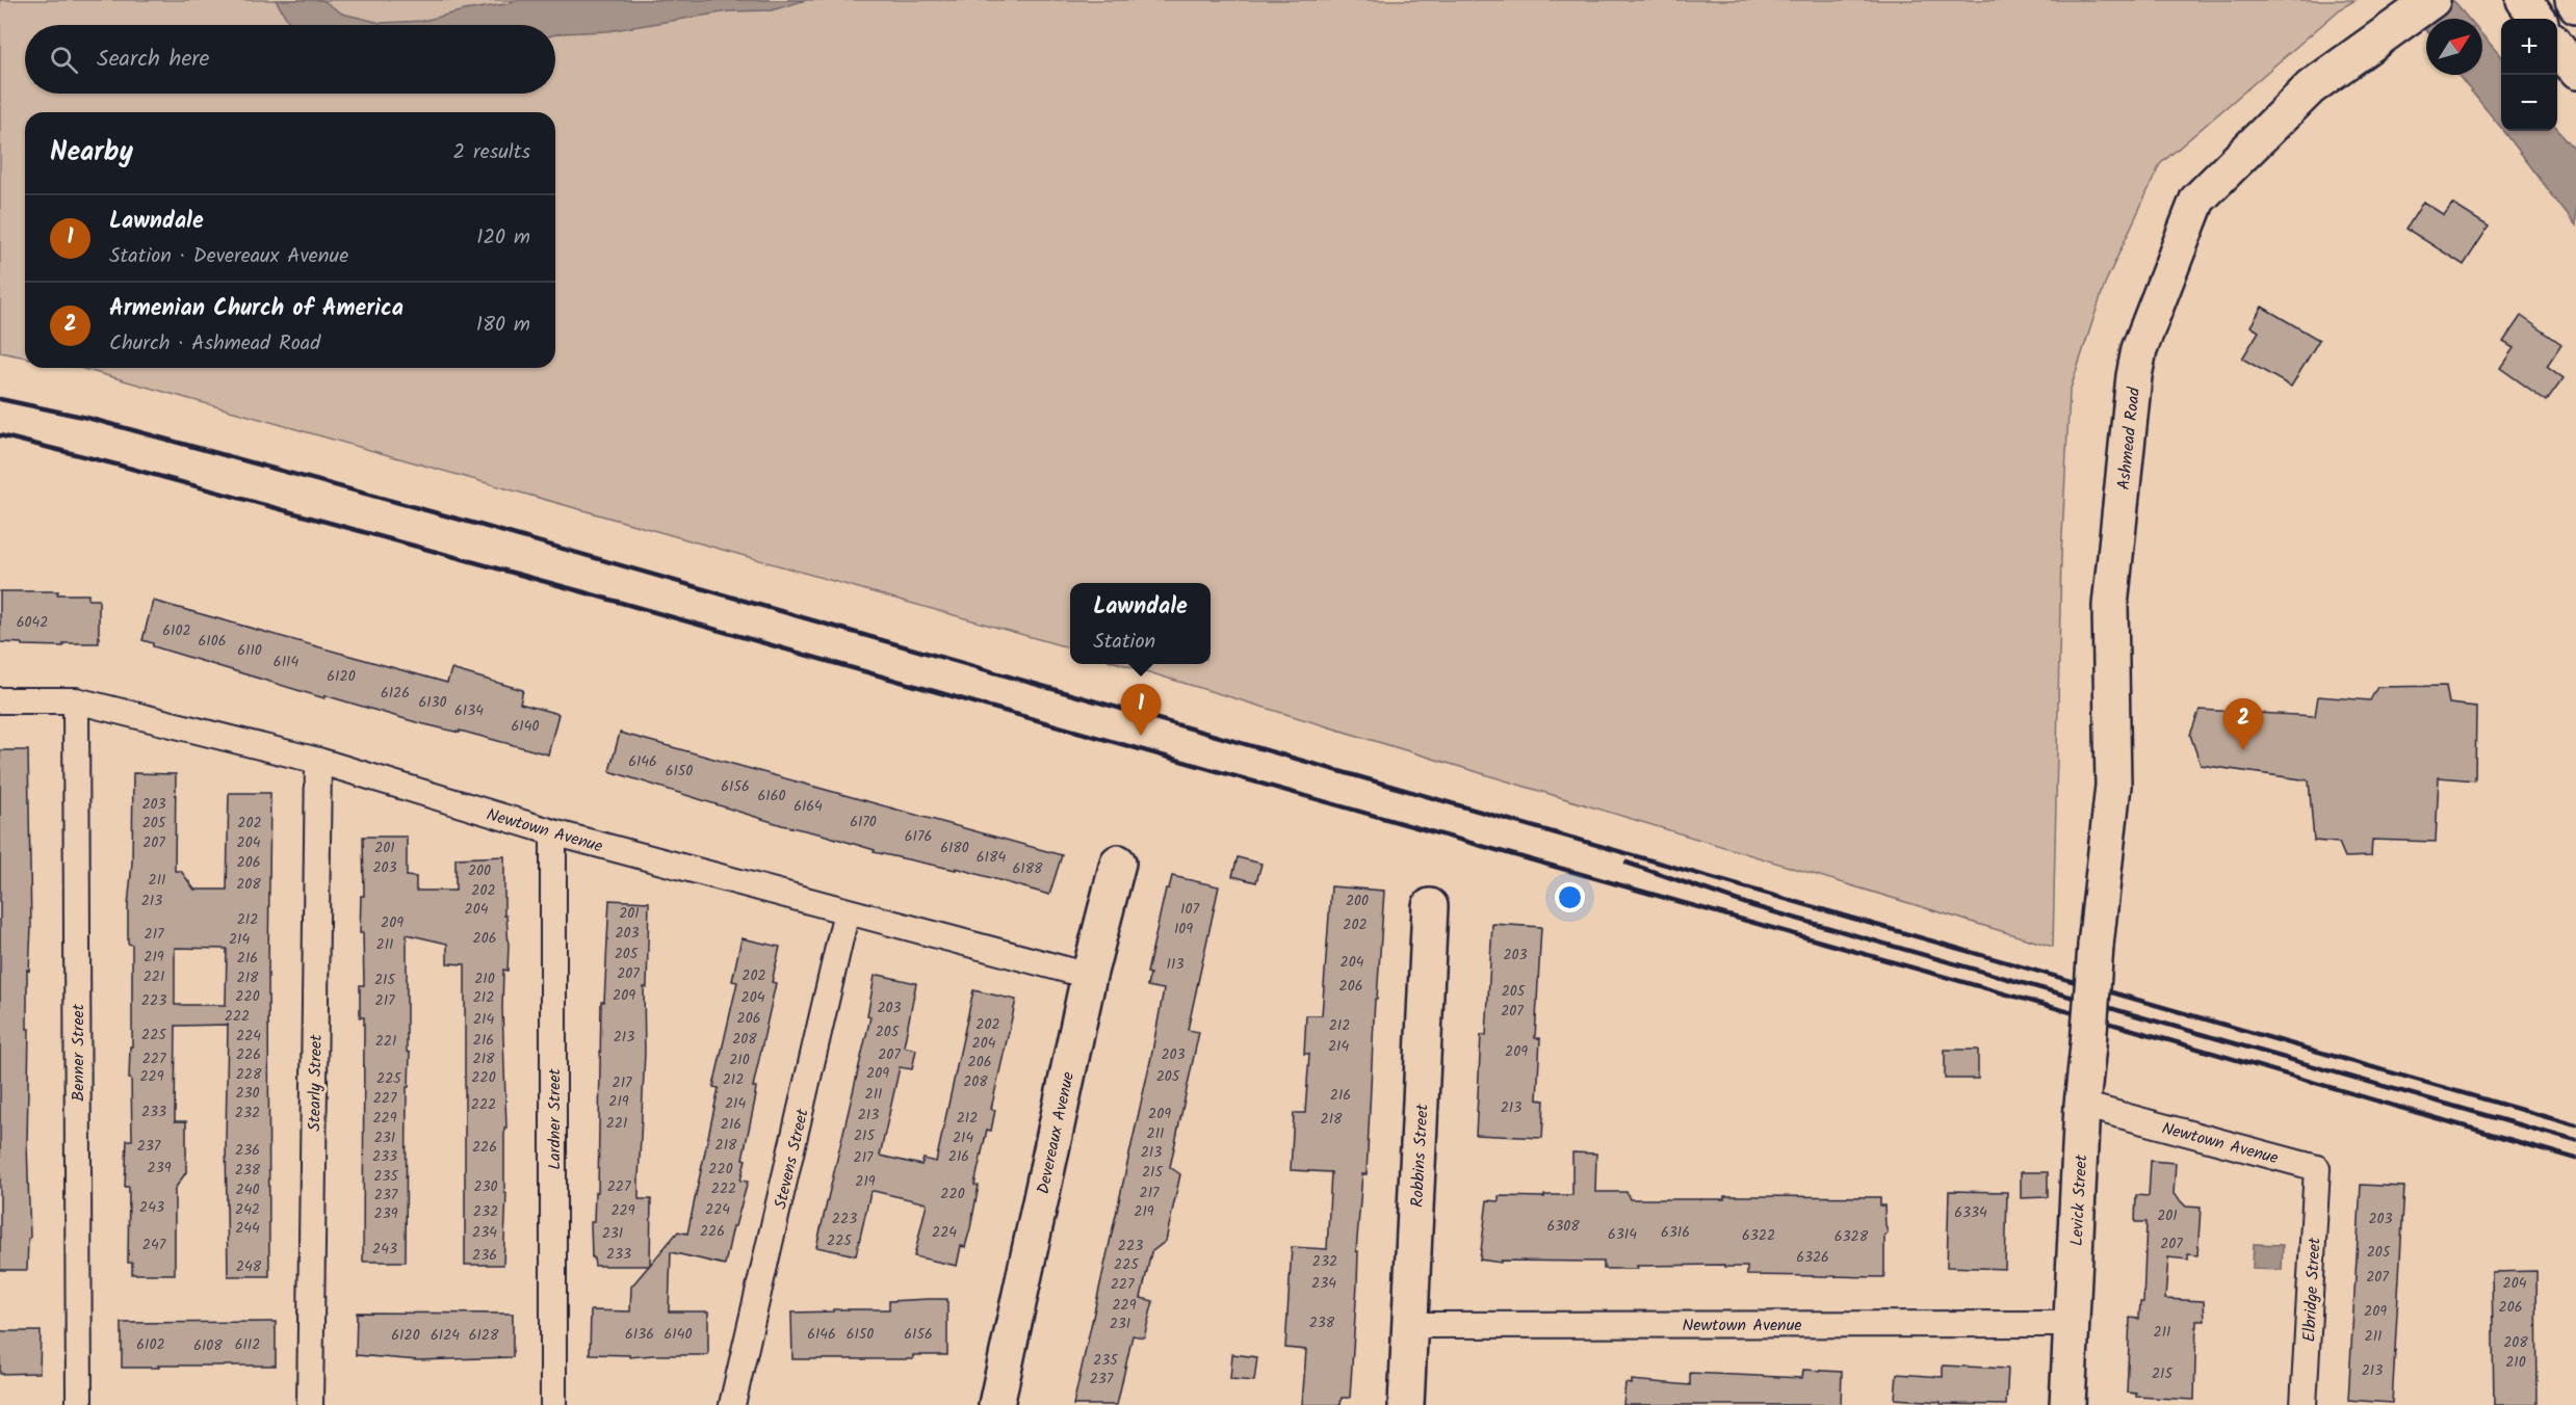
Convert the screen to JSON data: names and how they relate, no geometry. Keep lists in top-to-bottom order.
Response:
{
  "streets": {
    "street": [
      "Ashmead Road",
      "Newtown Avenue",
      "Benner Street",
      "Stearly Street",
      "Lardner Street",
      "Devereaux Avenue",
      "Robbins Street",
      "Stevens Street",
      "Levick Street",
      "Elbridge Street"
    ]
  },
  "crossings": [
    ["Ashmead Road", "Levick Street"],
    ["Newtown Avenue", "Benner Street"],
    ["Newtown Avenue", "Stearly Street"],
    ["Newtown Avenue", "Lardner Street"],
    ["Newtown Avenue", "Devereaux Avenue"],
    ["Newtown Avenue", "Robbins Street"],
    ["Newtown Avenue", "Stevens Street"],
    ["Newtown Avenue", "Levick Street"],
    ["Newtown Avenue", "Elbridge Street"]
  ],
  "house_numbers": [
    "6042",
    "6102",
    "6106",
    "6110",
    "6114",
    "6120",
    "6126",
    "6130",
    "6134",
    "6140",
    "6146",
    "6150",
    "6156",
    "6160",
    "203",
    "6164",
    "6170",
    "205",
    "202",
    "6176",
    "207",
    "204",
    "201",
    "6180",
    "6184",
    "206",
    "203",
    "6188",
    "200",
    "211",
    "208",
    "202",
    "213",
    "200",
    "204",
    "107",
    "201",
    "212",
    "209",
    "202",
    "109",
    "203",
    "217",
    "206",
    "214",
    "211",
    "205",
    "203",
    "219",
    "216",
    "204",
    "113",
    "207",
    "202",
    "221",
    "218",
    "210",
    "215",
    "206",
    "205",
    "209",
    "220",
    "212",
    "204",
    "223",
    "217",
    "203",
    "207",
    "222",
    "206",
    "214",
    "202",
    "212",
    "205",
    "225",
    "224",
    "213",
    "208",
    "216",
    "221",
    "204",
    "214",
    "209",
    "226",
    "207",
    "203",
    "227",
    "218",
    "210",
    "206",
    "209",
    "228",
    "229",
    "205",
    "220",
    "225",
    "212",
    "208",
    "217",
    "230",
    "211",
    "216",
    "227",
    "219",
    "214",
    "222",
    "213",
    "233",
    "232",
    "209",
    "213",
    "229",
    "212",
    "218",
    "221",
    "216",
    "211",
    "215",
    "231",
    "214",
    "218",
    "237",
    "226",
    "236",
    "213",
    "233",
    "216",
    "217",
    "239",
    "220",
    "238",
    "215",
    "235",
    "219",
    "230",
    "227",
    "222",
    "240",
    "217",
    "220",
    "237",
    "243",
    "242",
    "224",
    "229",
    "232",
    "219",
    "6334",
    "239",
    "201",
    "223",
    "203",
    "6308",
    "244",
    "226",
    "234",
    "224",
    "6316",
    "231",
    "6314",
    "6322",
    "6328",
    "225",
    "207",
    "247",
    "223",
    "243",
    "205",
    "233",
    "236",
    "6326",
    "232",
    "225",
    "248",
    "207",
    "234",
    "204",
    "227",
    "229",
    "206",
    "209",
    "238",
    "231",
    "211",
    "6136",
    "6140",
    "6146",
    "6150",
    "6156",
    "6120",
    "6124",
    "6128",
    "211",
    "208",
    "6102",
    "6112",
    "6108",
    "235",
    "210",
    "213",
    "215",
    "237"
  ],
  "north": "top right",
  "page": {
    "map_buttons": ["+", "−"],
    "search": "Search here",
    "heading": ["Nearby", "2 results"],
    "list": [
      {
        "mark": "1",
        "name": "Lawndale",
        "note": "Station · Devereaux Avenue",
        "value": "120 m"
      },
      {
        "mark": "2",
        "name": "Armenian Church of America",
        "note": "Church · Ashmead Road",
        "value": "180 m"
      }
    ],
    "popup": ["Lawndale", "Station"],
    "pins": ["1", "2"]
  }
}
